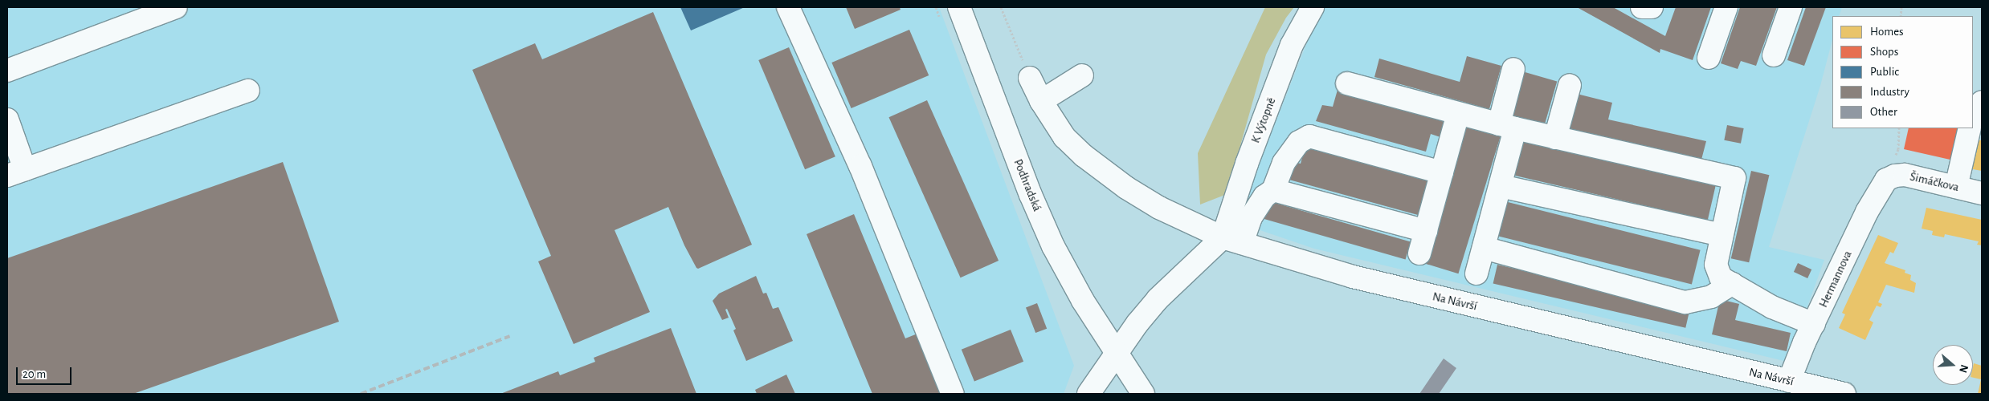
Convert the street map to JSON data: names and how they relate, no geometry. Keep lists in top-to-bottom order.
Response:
{
  "streets": {
    "street": [
      "K Výtopně",
      "Šimáčkova",
      "Podhradská",
      "Hermannova",
      "Na Návrší"
    ]
  },
  "crossings": [
    ["K Výtopně", "Na Návrší"],
    ["Šimáčkova", "Hermannova"],
    ["Hermannova", "Na Návrší"]
  ],
  "legend": [
    "Homes",
    "Shops",
    "Public",
    "Industry",
    "Other"
  ],
  "scale_bar": "20 m",
  "north": "right"
}
